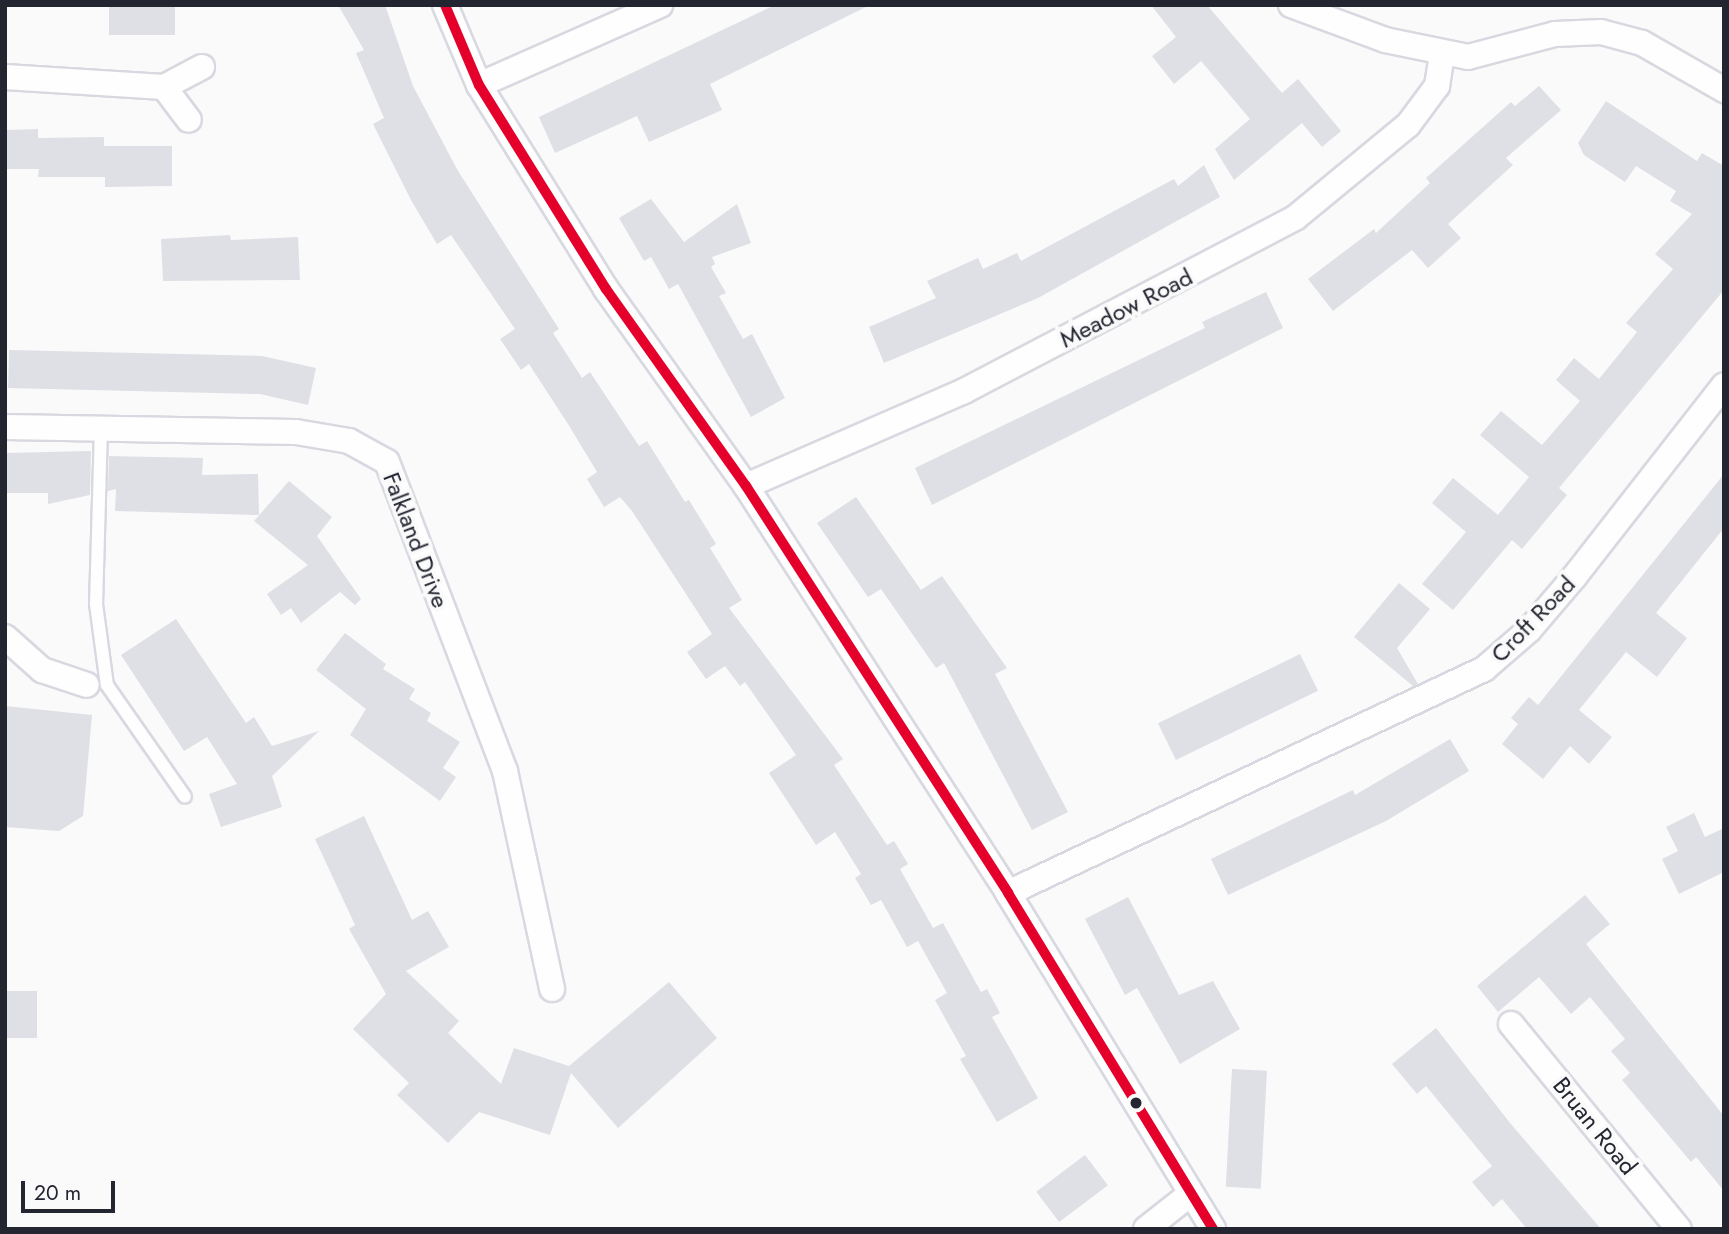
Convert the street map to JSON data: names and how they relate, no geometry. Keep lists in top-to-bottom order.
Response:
{
  "streets": {
    "street": [
      "Meadow Road",
      "Falkland Drive",
      "Croft Road",
      "Bruan Road"
    ]
  },
  "scale_bar": "20 m"
}
